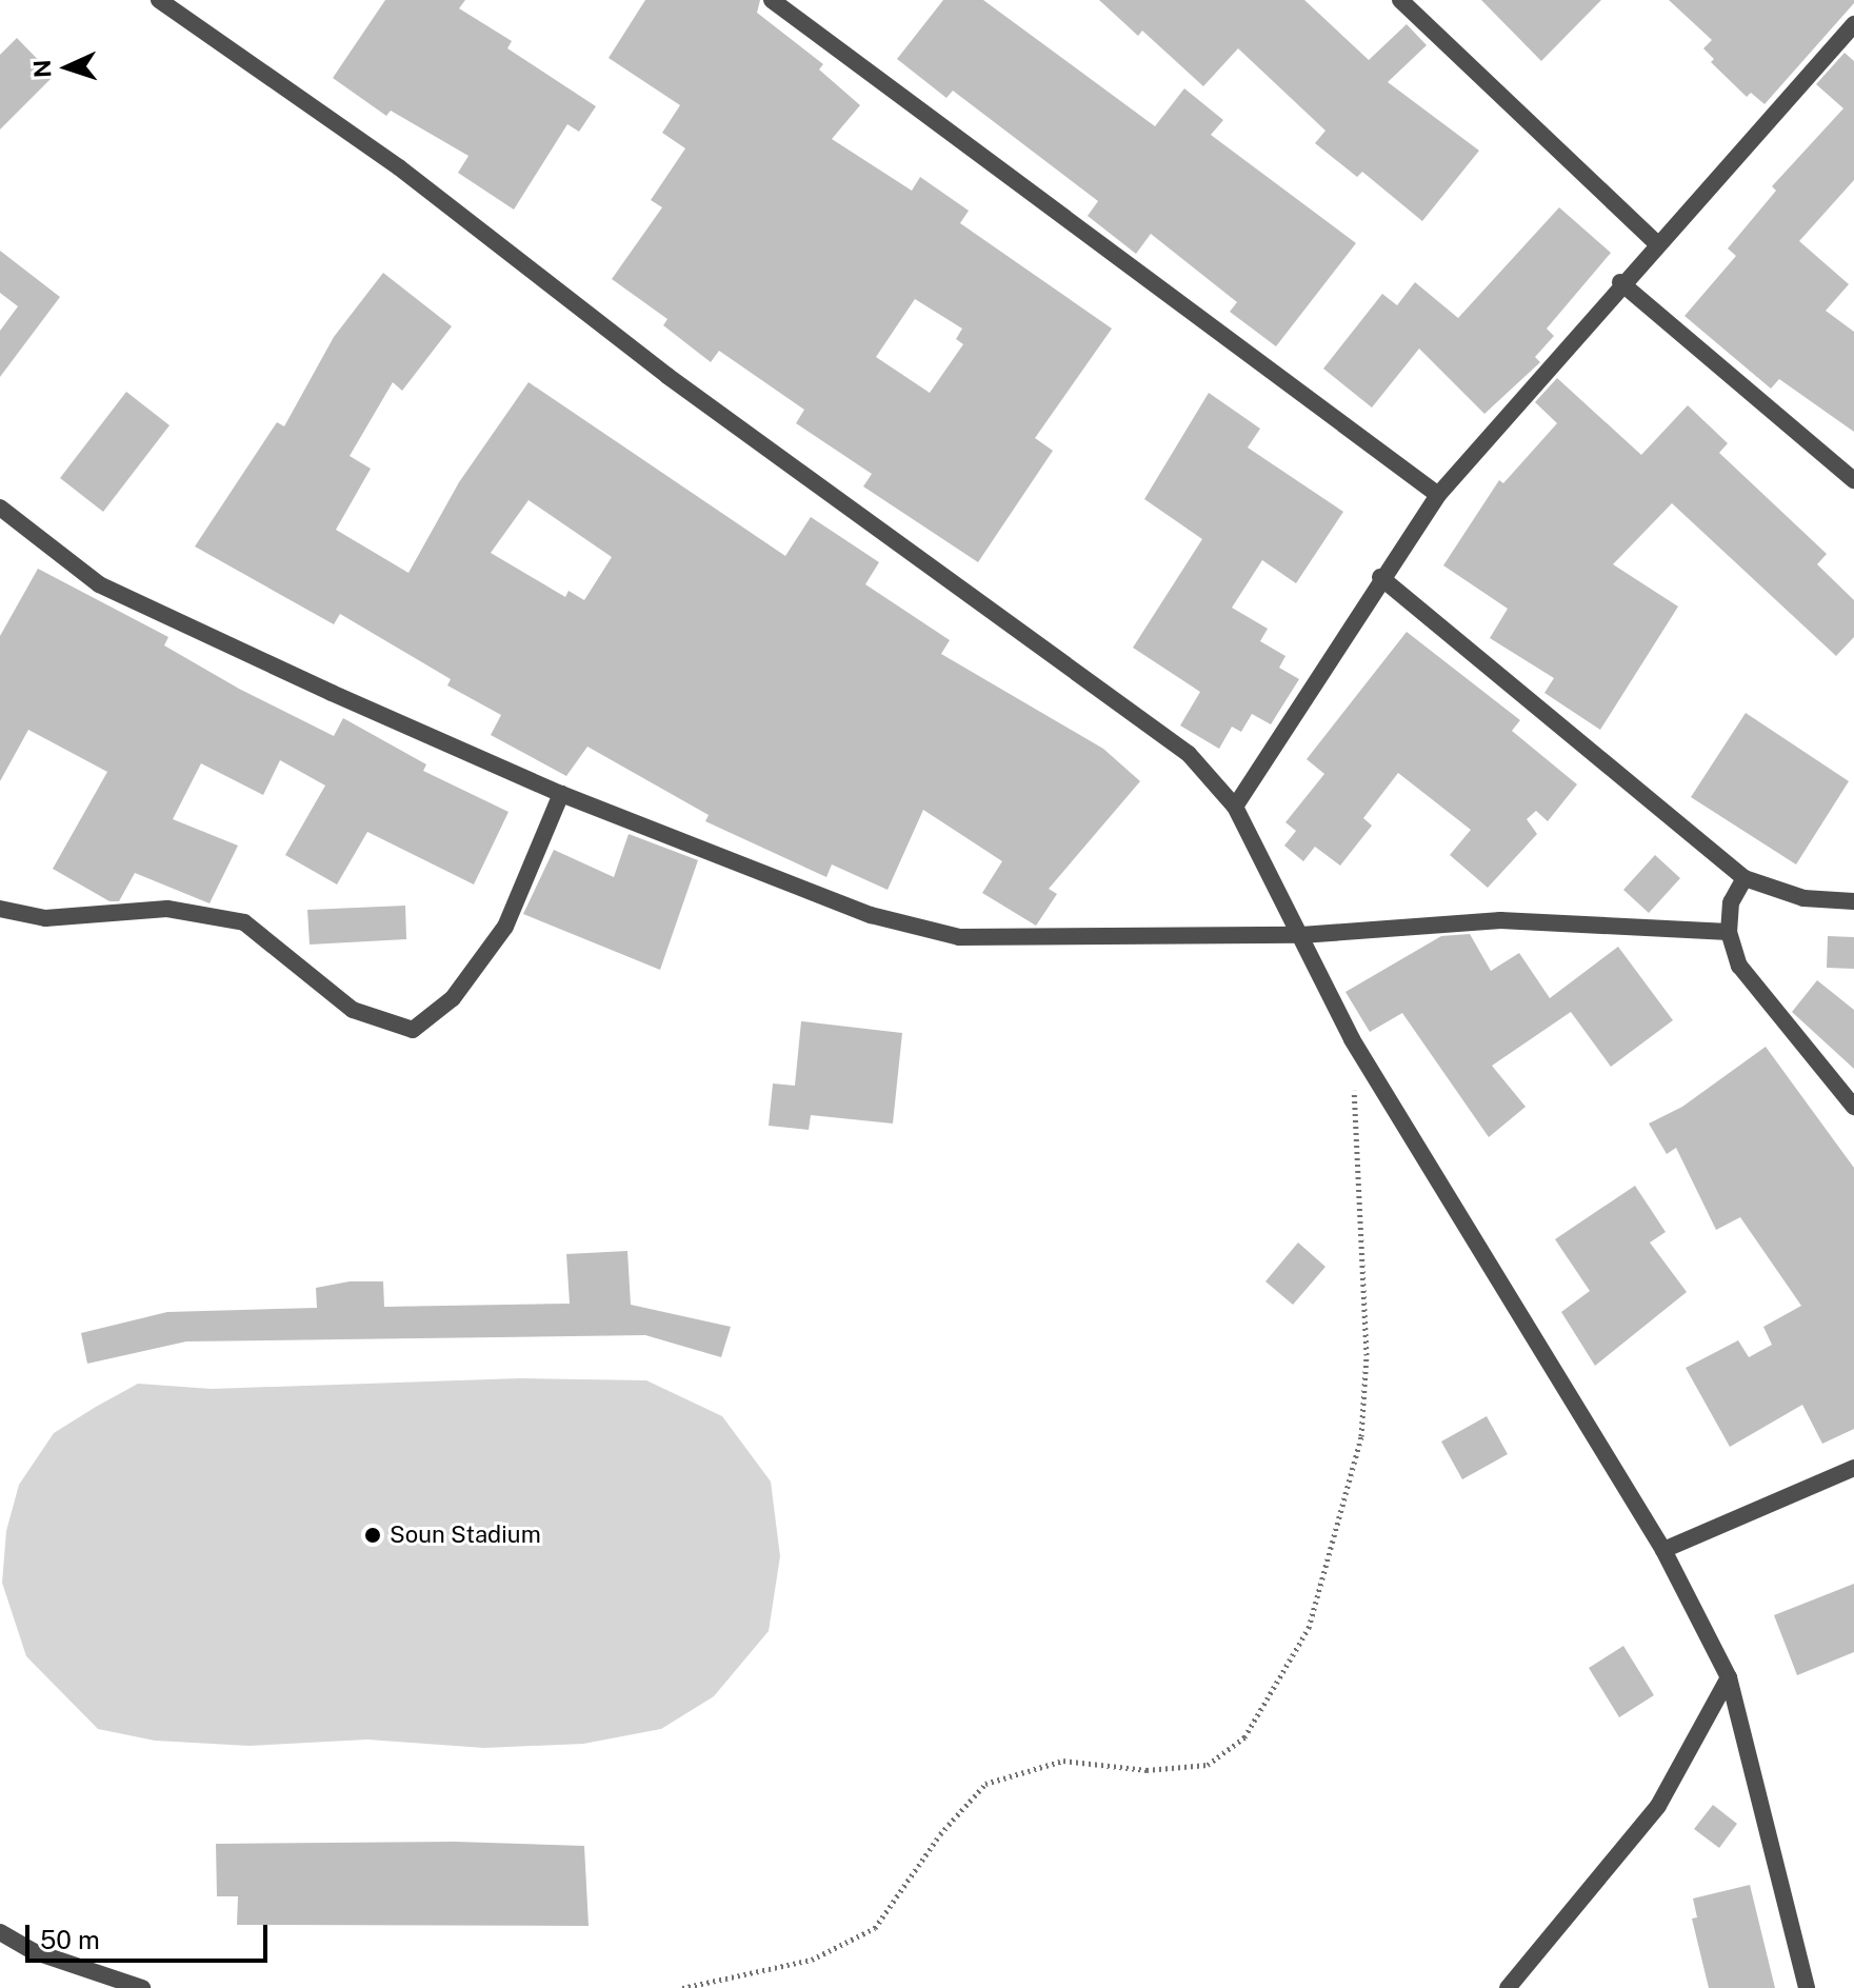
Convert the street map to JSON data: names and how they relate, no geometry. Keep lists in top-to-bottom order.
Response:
{
  "places": ["Soun Stadium"],
  "scale_bar": "50 m",
  "north": "left"
}
